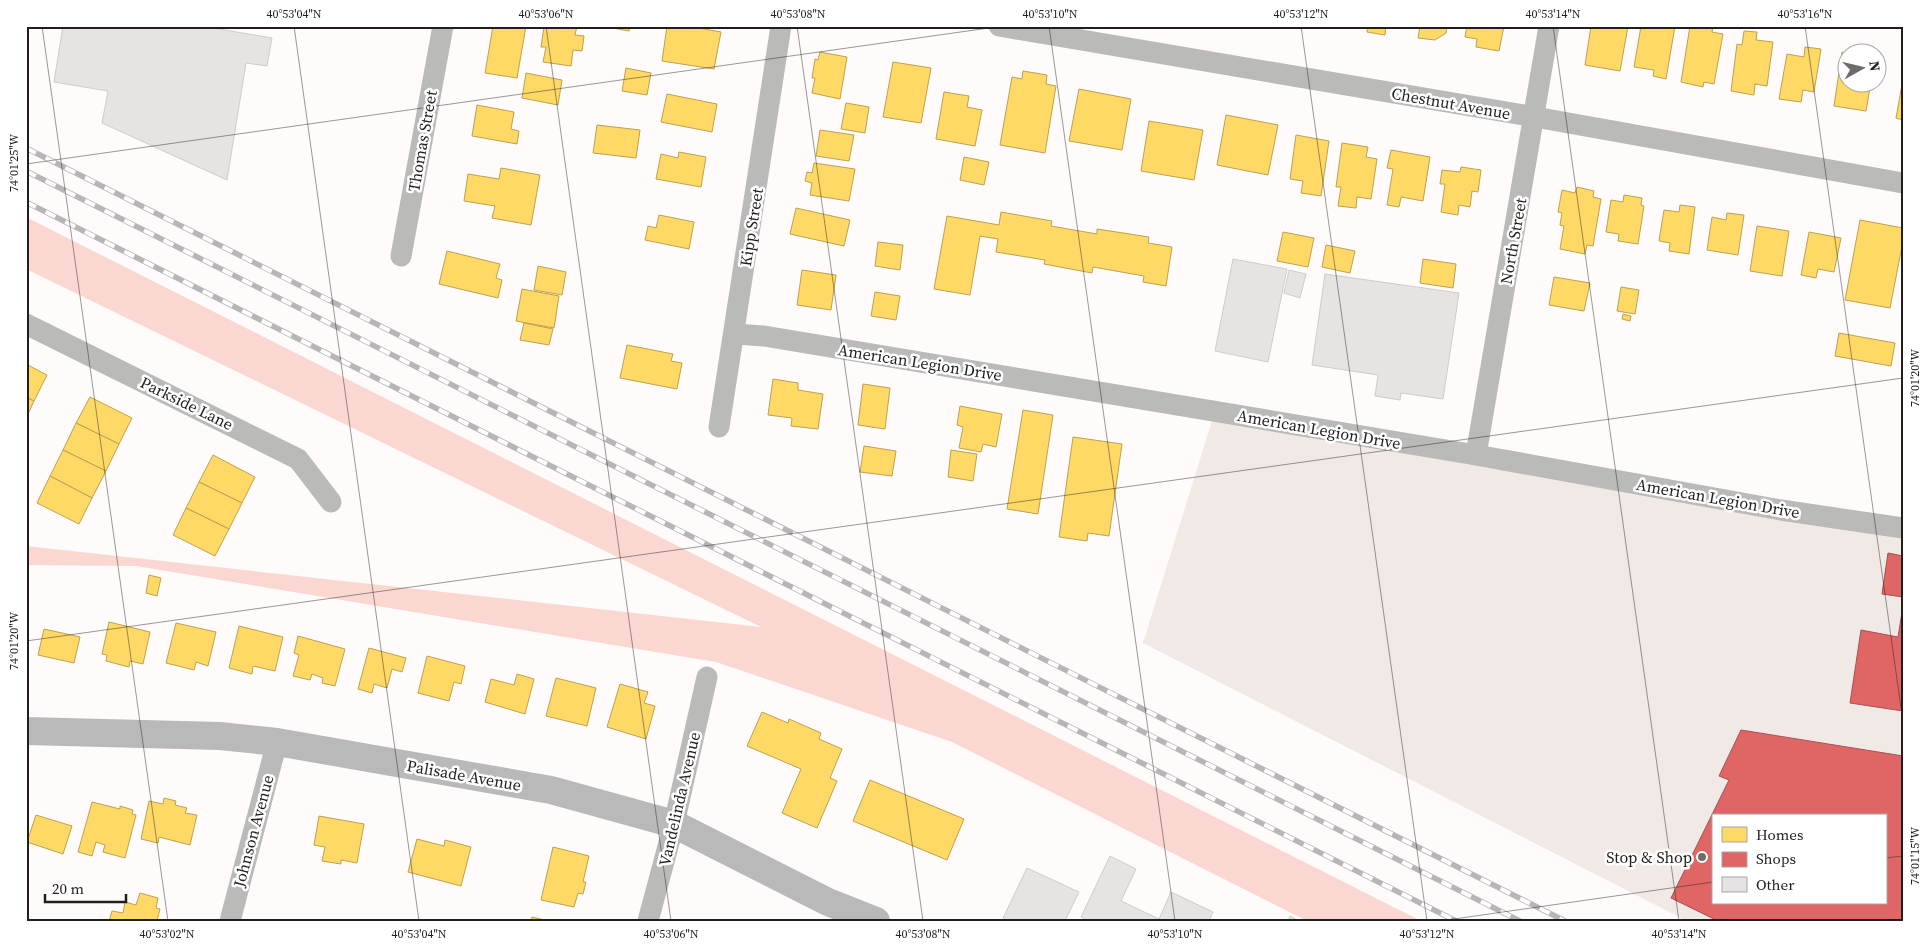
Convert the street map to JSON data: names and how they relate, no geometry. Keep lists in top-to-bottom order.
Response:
{
  "streets": {
    "street": [
      "Chestnut Avenue",
      "Thomas Street",
      "Kipp Street",
      "North Street",
      "American Legion Drive",
      "Parkside Lane",
      "Palisade Avenue",
      "Vandelinda Avenue",
      "Johnson Avenue"
    ]
  },
  "crossings": [
    ["Chestnut Avenue", "North Street"],
    ["Kipp Street", "American Legion Drive"],
    ["North Street", "American Legion Drive"],
    ["Palisade Avenue", "Vandelinda Avenue"],
    ["Palisade Avenue", "Johnson Avenue"]
  ],
  "places": ["Stop & Shop"],
  "legend": ["Homes", "Shops", "Other"],
  "scale_bar": "20 m",
  "north": "right",
  "coordinates": [
    "40°53'04\"N",
    "40°53'06\"N",
    "40°53'08\"N",
    "40°53'10\"N",
    "40°53'12\"N",
    "40°53'14\"N",
    "40°53'16\"N",
    "74°01'25\"W",
    "74°01'20\"W",
    "74°01'15\"W",
    "40°53'02\"N"
  ]
}
